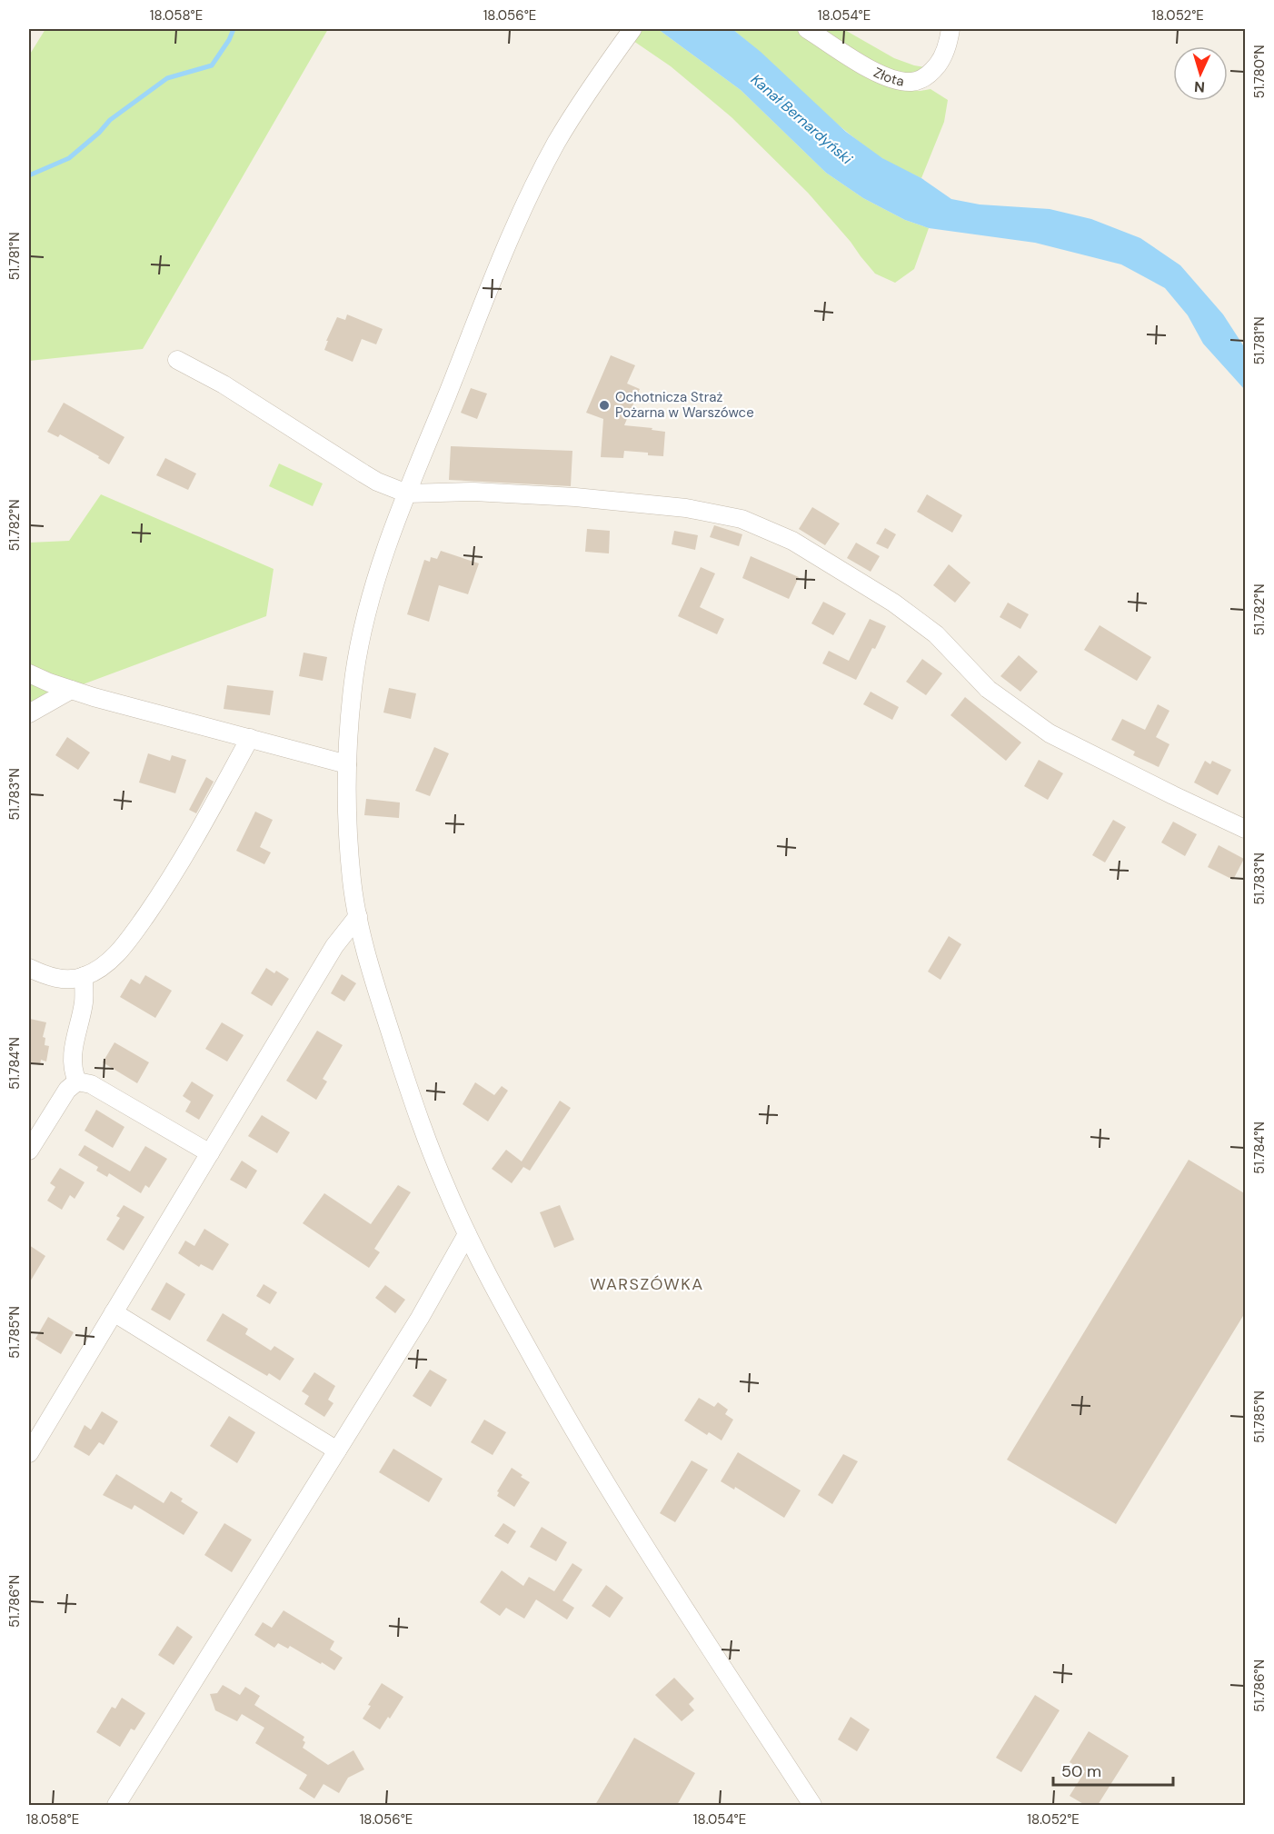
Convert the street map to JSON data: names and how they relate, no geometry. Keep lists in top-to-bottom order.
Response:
{
  "streets": {
    "street": ["Złota"]
  },
  "districts": ["WARSZÓWKA"],
  "water": ["Kanał Bernardyński"],
  "places": ["Ochotnicza Straż Pożarna w Warszówce"],
  "scale_bar": "50 m",
  "north": "bottom",
  "coordinates": [
    "18.058°E",
    "18.056°E",
    "18.054°E",
    "18.052°E",
    "51.780°N",
    "51.781°N",
    "51.782°N",
    "51.783°N",
    "51.784°N",
    "51.785°N",
    "51.786°N"
  ]
}
